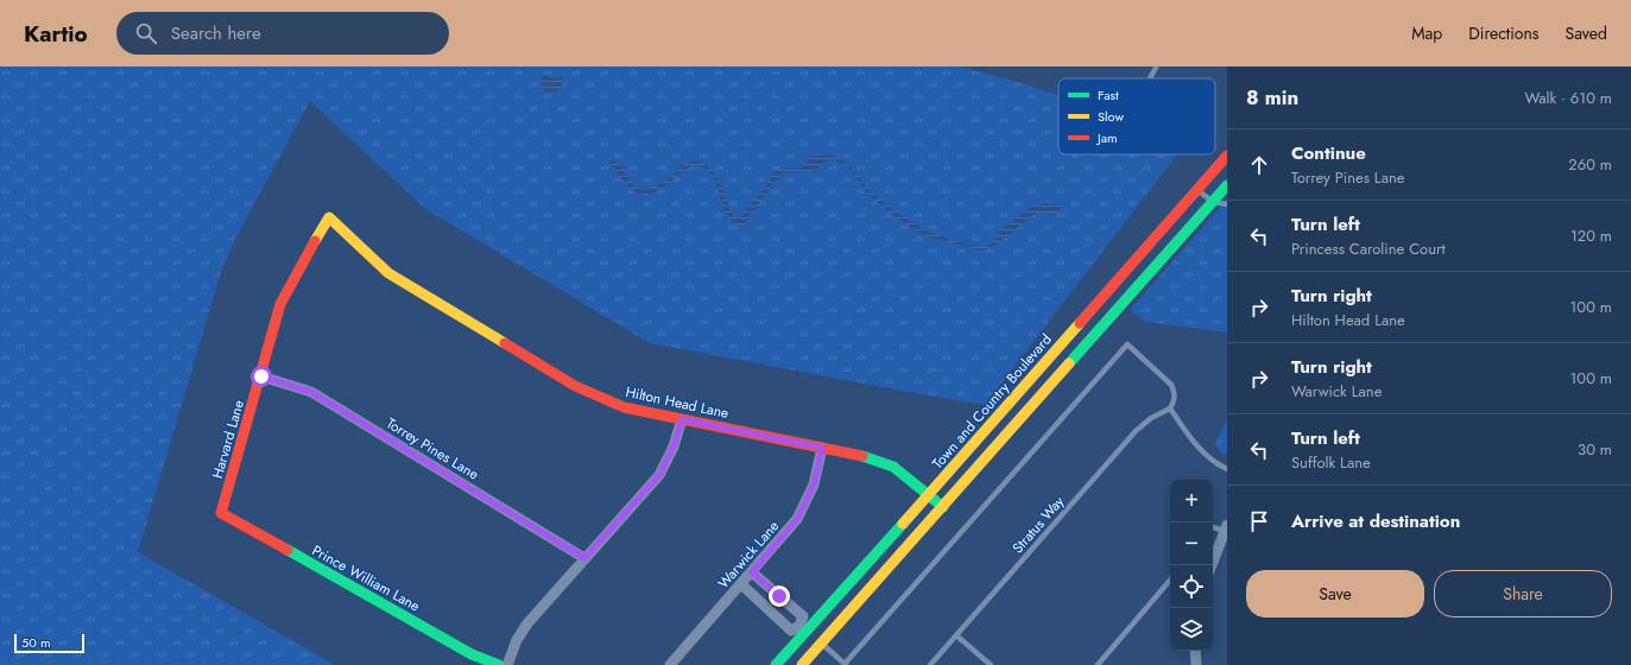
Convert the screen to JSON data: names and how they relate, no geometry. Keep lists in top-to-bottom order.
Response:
{
  "streets": {
    "main road": [
      "Town and Country Boulevard",
      "Hilton Head Lane",
      "Harvard Lane",
      "Prince William Lane"
    ],
    "street": ["Torrey Pines Lane", "Warwick Lane"],
    "lane": ["Stratus Way"]
  },
  "crossings": [
    ["Town and Country Boulevard", "Hilton Head Lane"],
    ["Hilton Head Lane", "Harvard Lane"],
    ["Hilton Head Lane", "Warwick Lane"],
    ["Harvard Lane", "Torrey Pines Lane"],
    ["Harvard Lane", "Prince William Lane"]
  ],
  "legend": ["Fast", "Slow", "Jam"],
  "scale_bar": "50 m",
  "page": {
    "header": "Kartio",
    "search": "Search here",
    "nav": ["Map", "Directions", "Saved"],
    "heading": ["8 min", "Walk · 610 m"],
    "list": [
      ["Continue", "Torrey Pines Lane", "260 m"],
      ["Turn left", "Princess Caroline Court", "120 m"],
      ["Turn right", "Hilton Head Lane", "100 m"],
      ["Turn right", "Warwick Lane", "100 m"],
      ["Turn left", "Suffolk Lane", "30 m"],
      "Arrive at destination"
    ],
    "map_buttons": ["+", "−"],
    "buttons": ["Save", "Share"],
    "scale": "50 m"
  }
}
